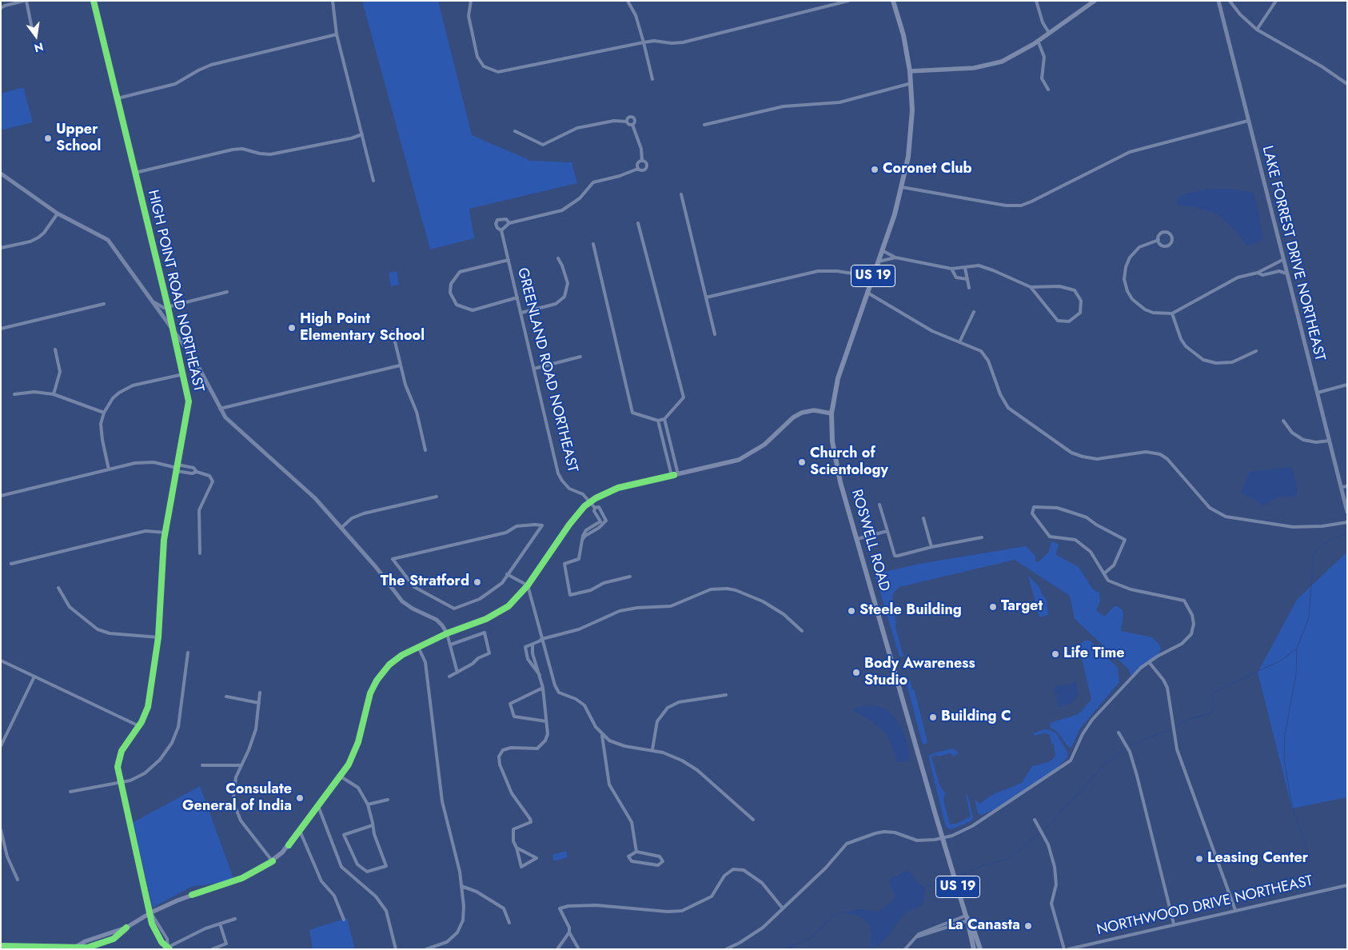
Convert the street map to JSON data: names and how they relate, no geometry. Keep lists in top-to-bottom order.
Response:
{
  "streets": {
    "main road": ["US 19", "ROSWELL ROAD"],
    "street": [
      "LAKE FORREST DRIVE NORTHEAST",
      "HIGH POINT ROAD NORTHEAST",
      "GREENLAND ROAD NORTHEAST",
      "NORTHWOOD DRIVE NORTHEAST"
    ]
  },
  "places": [
    "Upper School",
    "Coronet Club",
    "High Point Elementary School",
    "Church of Scientology",
    "The Stratford",
    "Target",
    "Steele Building",
    "Life Time",
    "Body Awareness Studio",
    "Building C",
    "Consulate General of India",
    "Leasing Center",
    "La Canasta"
  ],
  "north": "bottom"
}
